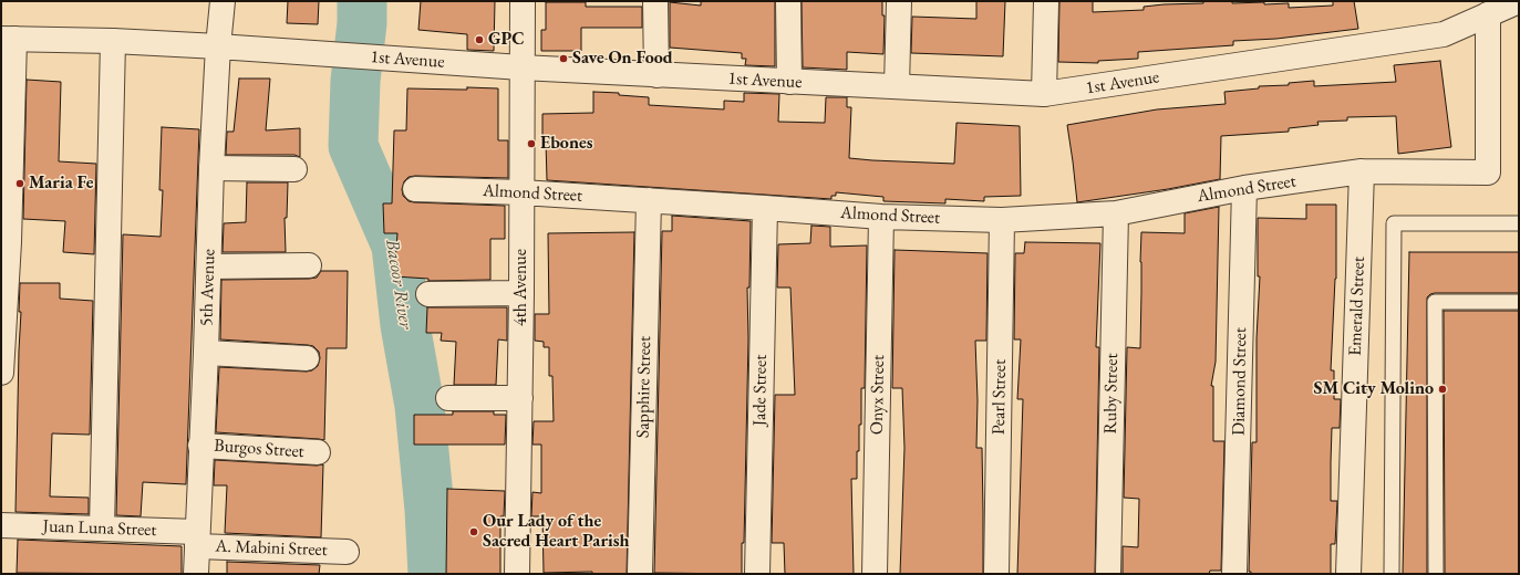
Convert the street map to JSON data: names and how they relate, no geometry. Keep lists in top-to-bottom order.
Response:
{
  "streets": {
    "street": [
      "1st Avenue",
      "Almond Street",
      "5th Avenue",
      "4th Avenue",
      "Emerald Street",
      "Diamond Street",
      "Sapphire Street",
      "Jade Street",
      "Ruby Street",
      "Onyx Street",
      "Pearl Street",
      "Burgos Street",
      "Juan Luna Street",
      "A. Mabini Street"
    ]
  },
  "crossings": [
    ["1st Avenue", "Almond Street"],
    ["1st Avenue", "5th Avenue"],
    ["1st Avenue", "4th Avenue"],
    ["Almond Street", "4th Avenue"],
    ["Almond Street", "Emerald Street"],
    ["Almond Street", "Diamond Street"],
    ["Almond Street", "Sapphire Street"],
    ["Almond Street", "Jade Street"],
    ["Almond Street", "Ruby Street"],
    ["Almond Street", "Onyx Street"],
    ["Almond Street", "Pearl Street"],
    ["5th Avenue", "Burgos Street"],
    ["5th Avenue", "Juan Luna Street"],
    ["5th Avenue", "A. Mabini Street"],
    ["Juan Luna Street", "A. Mabini Street"]
  ],
  "water": ["Bacoor River"],
  "places": [
    "GPC",
    "Save On Food",
    "Ebones",
    "Maria Fe",
    "SM City Molino",
    "Our Lady of the Sacred Heart Parish"
  ]
}
